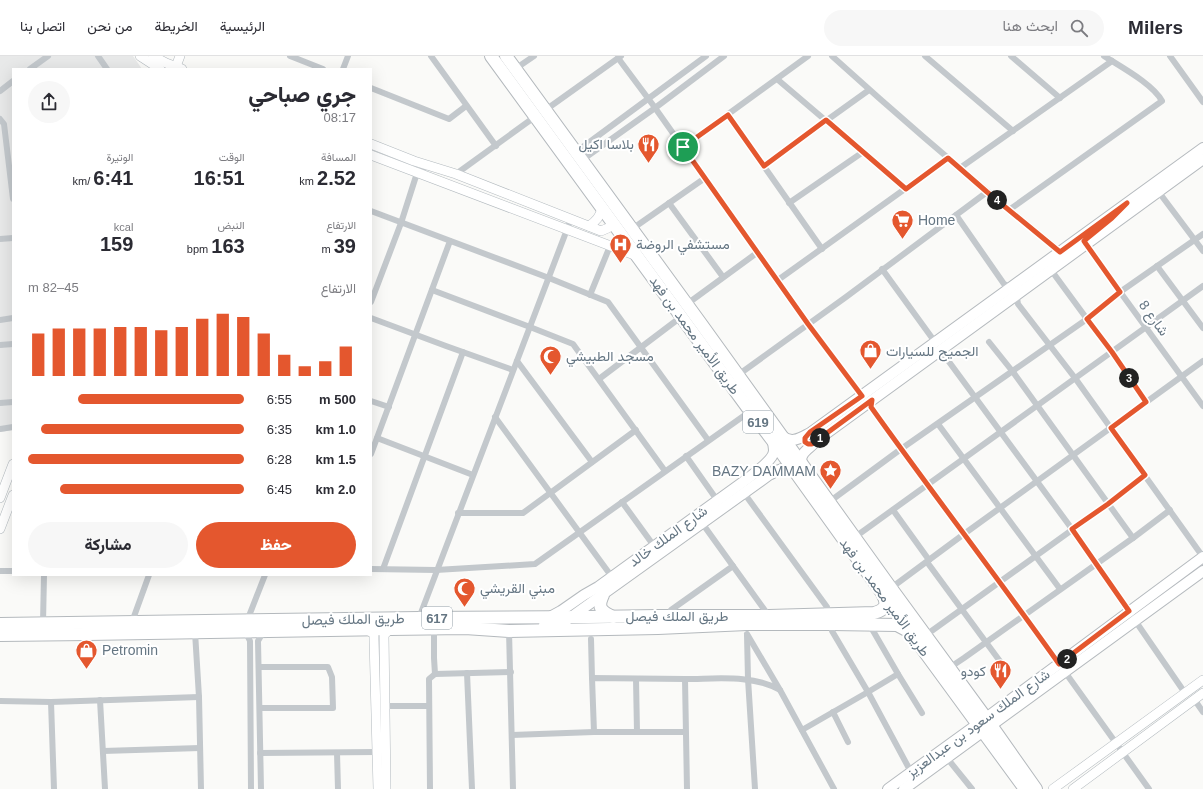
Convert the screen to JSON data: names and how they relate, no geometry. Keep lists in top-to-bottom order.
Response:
{
  "streets": {
    "highway": [
      "طريق الأمير محمد بن فهد",
      "619",
      "طريق الملك فيصل",
      "617"
    ],
    "main road": ["شارع الملك خالد", "شارع الملك سعود بن عبدالعزيز"],
    "street": ["شارع 8"]
  },
  "crossings": [
    ["طريق الأمير محمد بن فهد", "شارع الملك خالد"],
    ["طريق الأمير محمد بن فهد", "طريق الملك فيصل"],
    ["طريق الأمير محمد بن فهد", "شارع الملك سعود بن عبدالعزيز"],
    ["شارع الملك خالد", "طريق الملك فيصل"]
  ],
  "places": {
    "restaurant": ["بلاسا اكيل", "كودو"],
    "supermarket": ["Home"],
    "hospital": ["مستشفي الروضة"],
    "shop": ["الجميح للسيارات", "Petromin"],
    "mosque": ["مسجد الطبيشي", "مبني القريشي"],
    "place": ["BAZY DAMMAM"]
  },
  "page": {
    "header": "Milers",
    "search": "ابحث هنا",
    "nav": [
      "الرئيسية",
      "الخريطة",
      "من نحن",
      "اتصل بنا"
    ],
    "heading": ["جري صباحي", "08:17"],
    "stats": [
      ["المسافة", "2.52 km"],
      ["الوقت", "16:51"],
      ["الوتيرة", "6:41 /km"],
      ["الارتفاع", "39 m"],
      ["النبض", "163 bpm"],
      ["kcal", "159"]
    ],
    "pins": [
      "4",
      "3",
      "1",
      "2"
    ],
    "chart": ["الارتفاع", "45–82 m"],
    "list": [
      {
        "name": "500 m",
        "note": "6:55"
      },
      {
        "name": "1.0 km",
        "note": "6:35"
      },
      {
        "name": "1.5 km",
        "note": "6:28"
      },
      {
        "name": "2.0 km",
        "note": "6:45"
      }
    ],
    "buttons": ["حفظ", "مشاركة"]
  }
}
